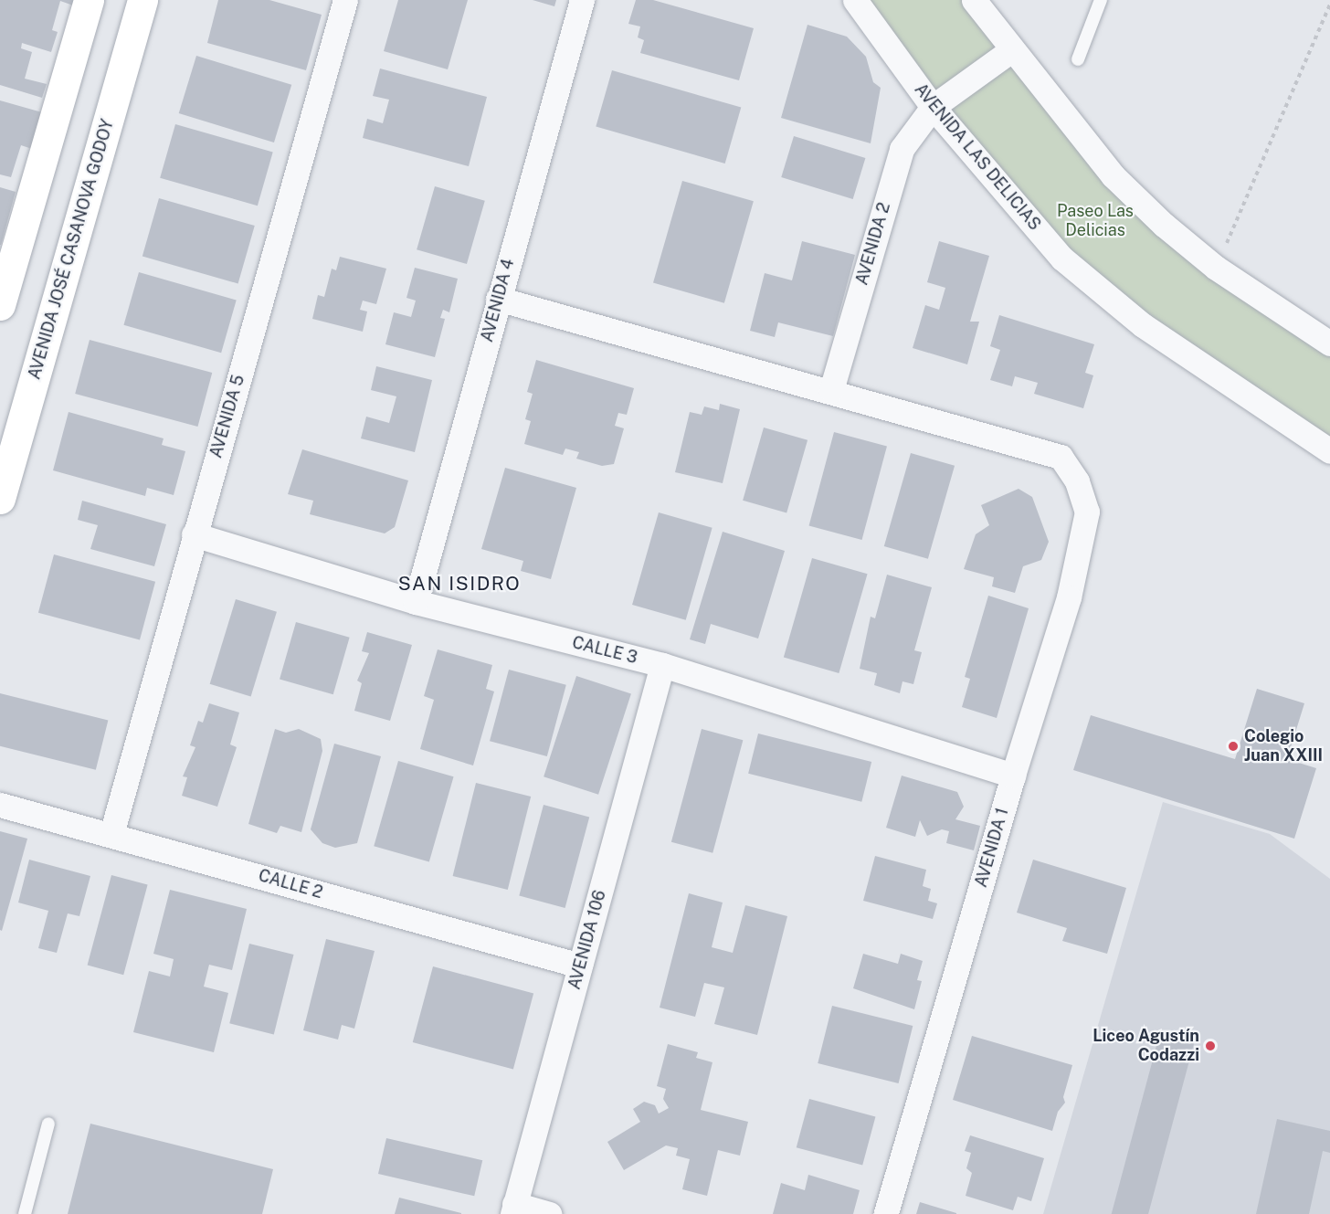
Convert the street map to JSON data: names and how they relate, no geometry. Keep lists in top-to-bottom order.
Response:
{
  "streets": {
    "street": [
      "AVENIDA LAS DELICIAS",
      "AVENIDA 2",
      "AVENIDA JOSÉ CASANOVA GODOY",
      "AVENIDA 4",
      "AVENIDA 5",
      "CALLE 3",
      "AVENIDA 1",
      "CALLE 2",
      "AVENIDA 106"
    ]
  },
  "crossings": [
    ["AVENIDA LAS DELICIAS", "AVENIDA 2"],
    ["AVENIDA 2", "AVENIDA 1"],
    ["AVENIDA 4", "CALLE 3"],
    ["AVENIDA 4", "AVENIDA 1"],
    ["AVENIDA 5", "CALLE 3"],
    ["AVENIDA 5", "CALLE 2"],
    ["CALLE 3", "AVENIDA 1"],
    ["CALLE 3", "AVENIDA 106"],
    ["CALLE 2", "AVENIDA 106"]
  ],
  "districts": ["SAN ISIDRO"],
  "parks": ["Paseo Las Delicias"],
  "places": ["Colegio Juan XXIII", "Liceo Agustín Codazzi"]
}
